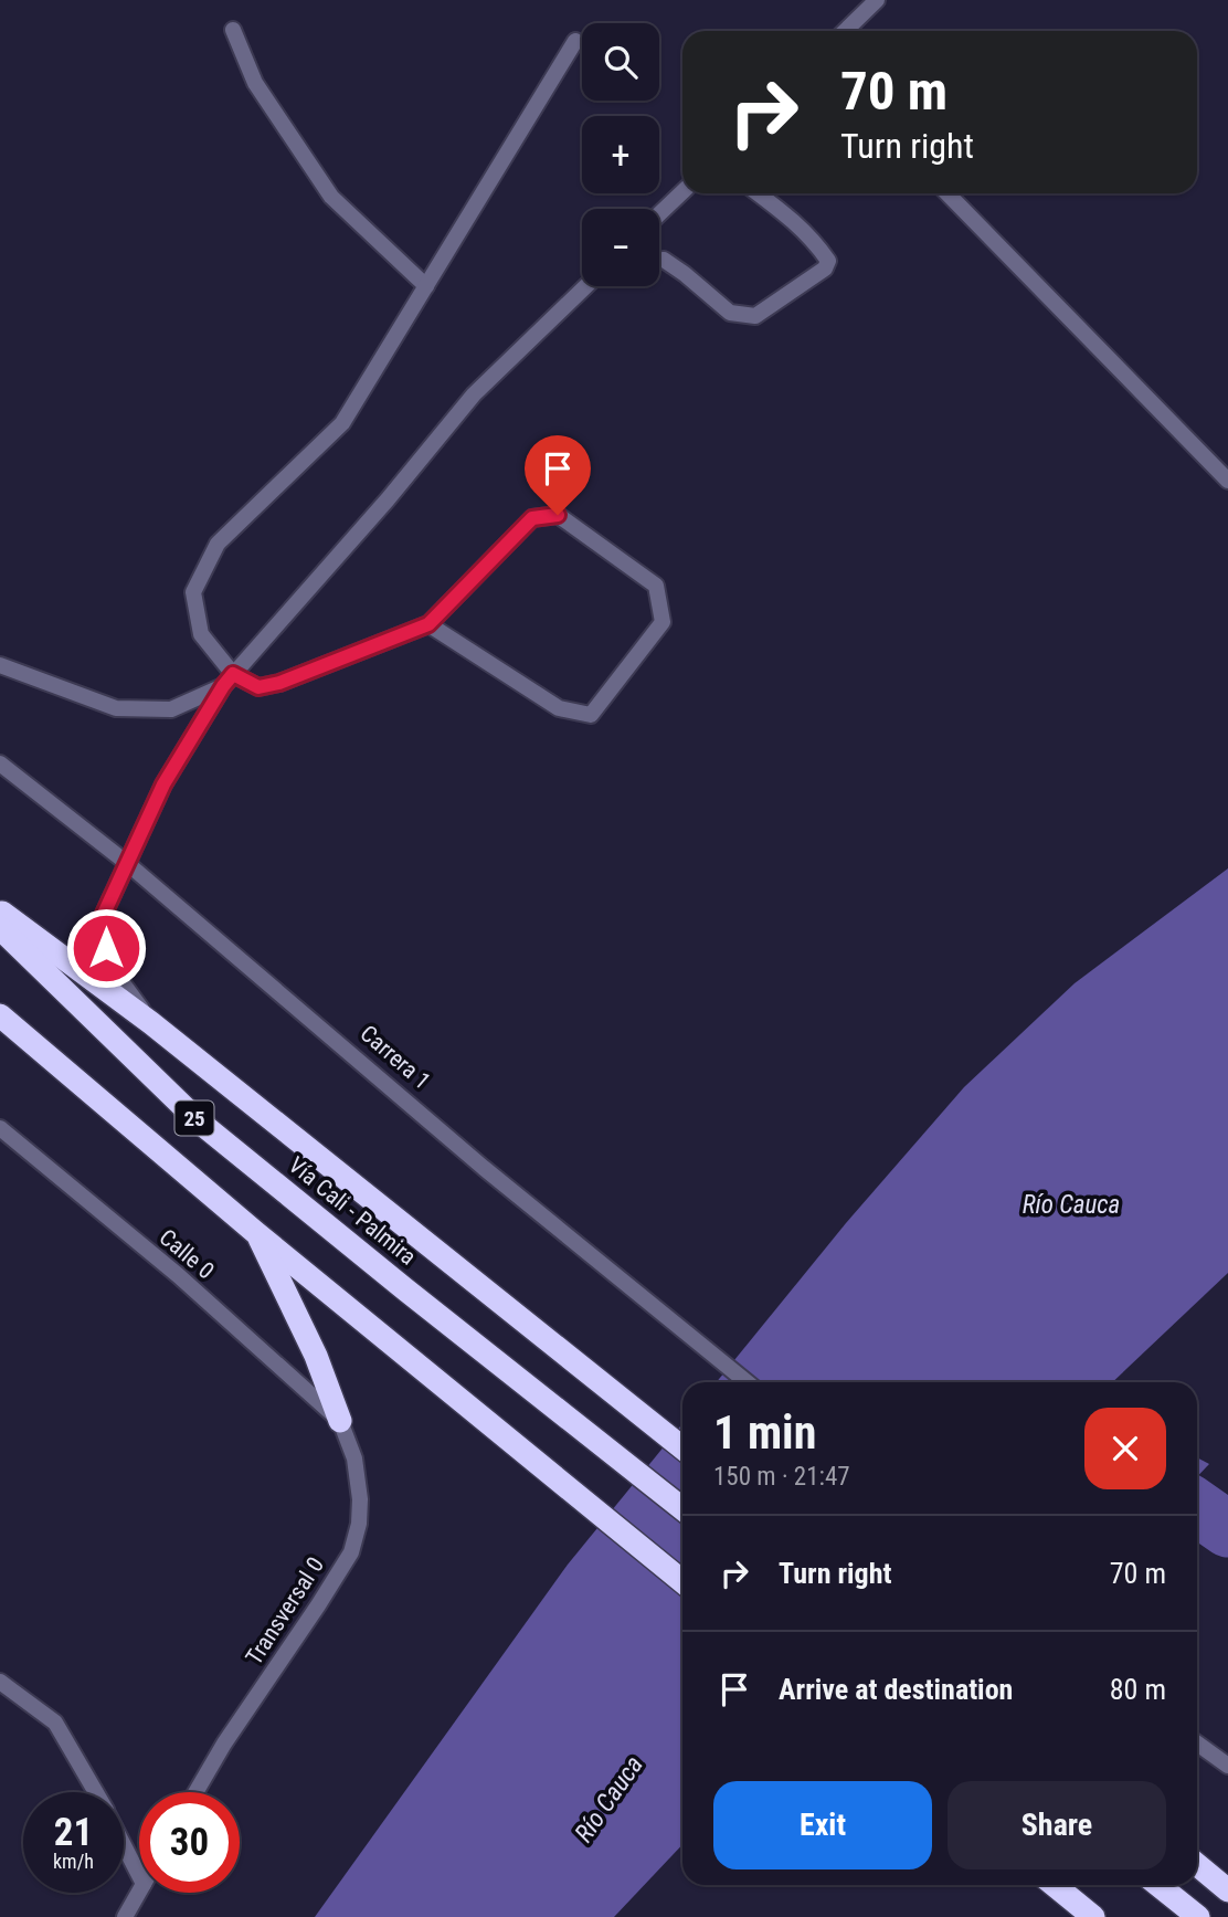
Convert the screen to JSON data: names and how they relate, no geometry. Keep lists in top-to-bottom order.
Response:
{
  "streets": {
    "highway": ["25", "Vía Cali - Palmira"],
    "street": ["Carrera 1", "Calle 0", "Transversal 0"]
  },
  "crossings": [
    ["Calle 0", "Transversal 0"]
  ],
  "water": ["Río Cauca"],
  "page": {
    "map_buttons": ["+", "−"],
    "turn": ["70 m", "Turn right"],
    "heading": ["1 min", "150 m · 21:47"],
    "list": [
      {
        "name": "Turn right",
        "value": "70 m"
      },
      {
        "name": "Arrive at destination",
        "value": "80 m"
      }
    ],
    "buttons": ["Exit", "Share"],
    "speed": "21 km/h",
    "limit": "30"
  }
}
